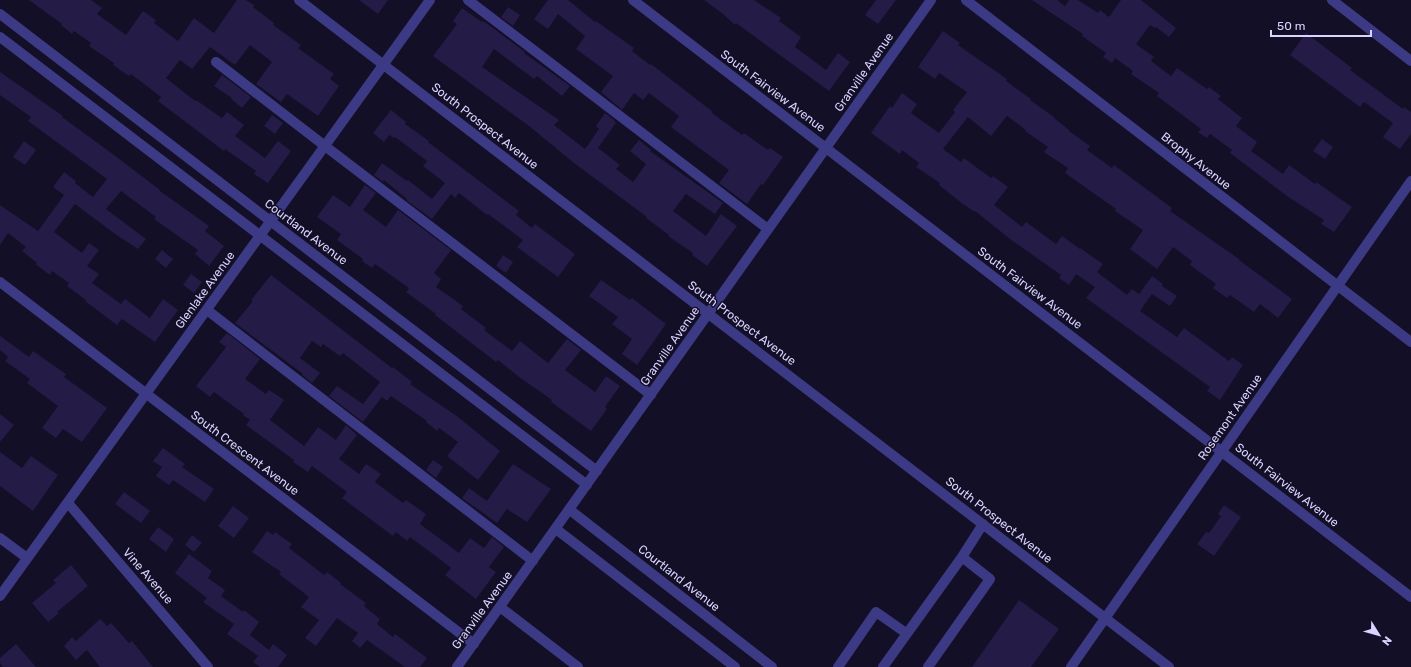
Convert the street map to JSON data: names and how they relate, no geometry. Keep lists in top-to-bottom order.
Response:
{
  "streets": {
    "street": [
      "Granville Avenue",
      "South Fairview Avenue",
      "South Prospect Avenue",
      "Brophy Avenue",
      "Courtland Avenue",
      "Glenlake Avenue",
      "Rosemont Avenue",
      "South Crescent Avenue",
      "Vine Avenue"
    ]
  },
  "crossings": [
    ["Granville Avenue", "South Fairview Avenue"],
    ["Granville Avenue", "South Prospect Avenue"],
    ["Granville Avenue", "Courtland Avenue"],
    ["Granville Avenue", "South Crescent Avenue"],
    ["South Fairview Avenue", "Rosemont Avenue"],
    ["South Prospect Avenue", "Glenlake Avenue"],
    ["South Prospect Avenue", "Rosemont Avenue"],
    ["Brophy Avenue", "Rosemont Avenue"],
    ["Courtland Avenue", "Glenlake Avenue"],
    ["Glenlake Avenue", "South Crescent Avenue"],
    ["Glenlake Avenue", "Vine Avenue"]
  ],
  "scale_bar": "50 m",
  "north": "bottom right"
}
